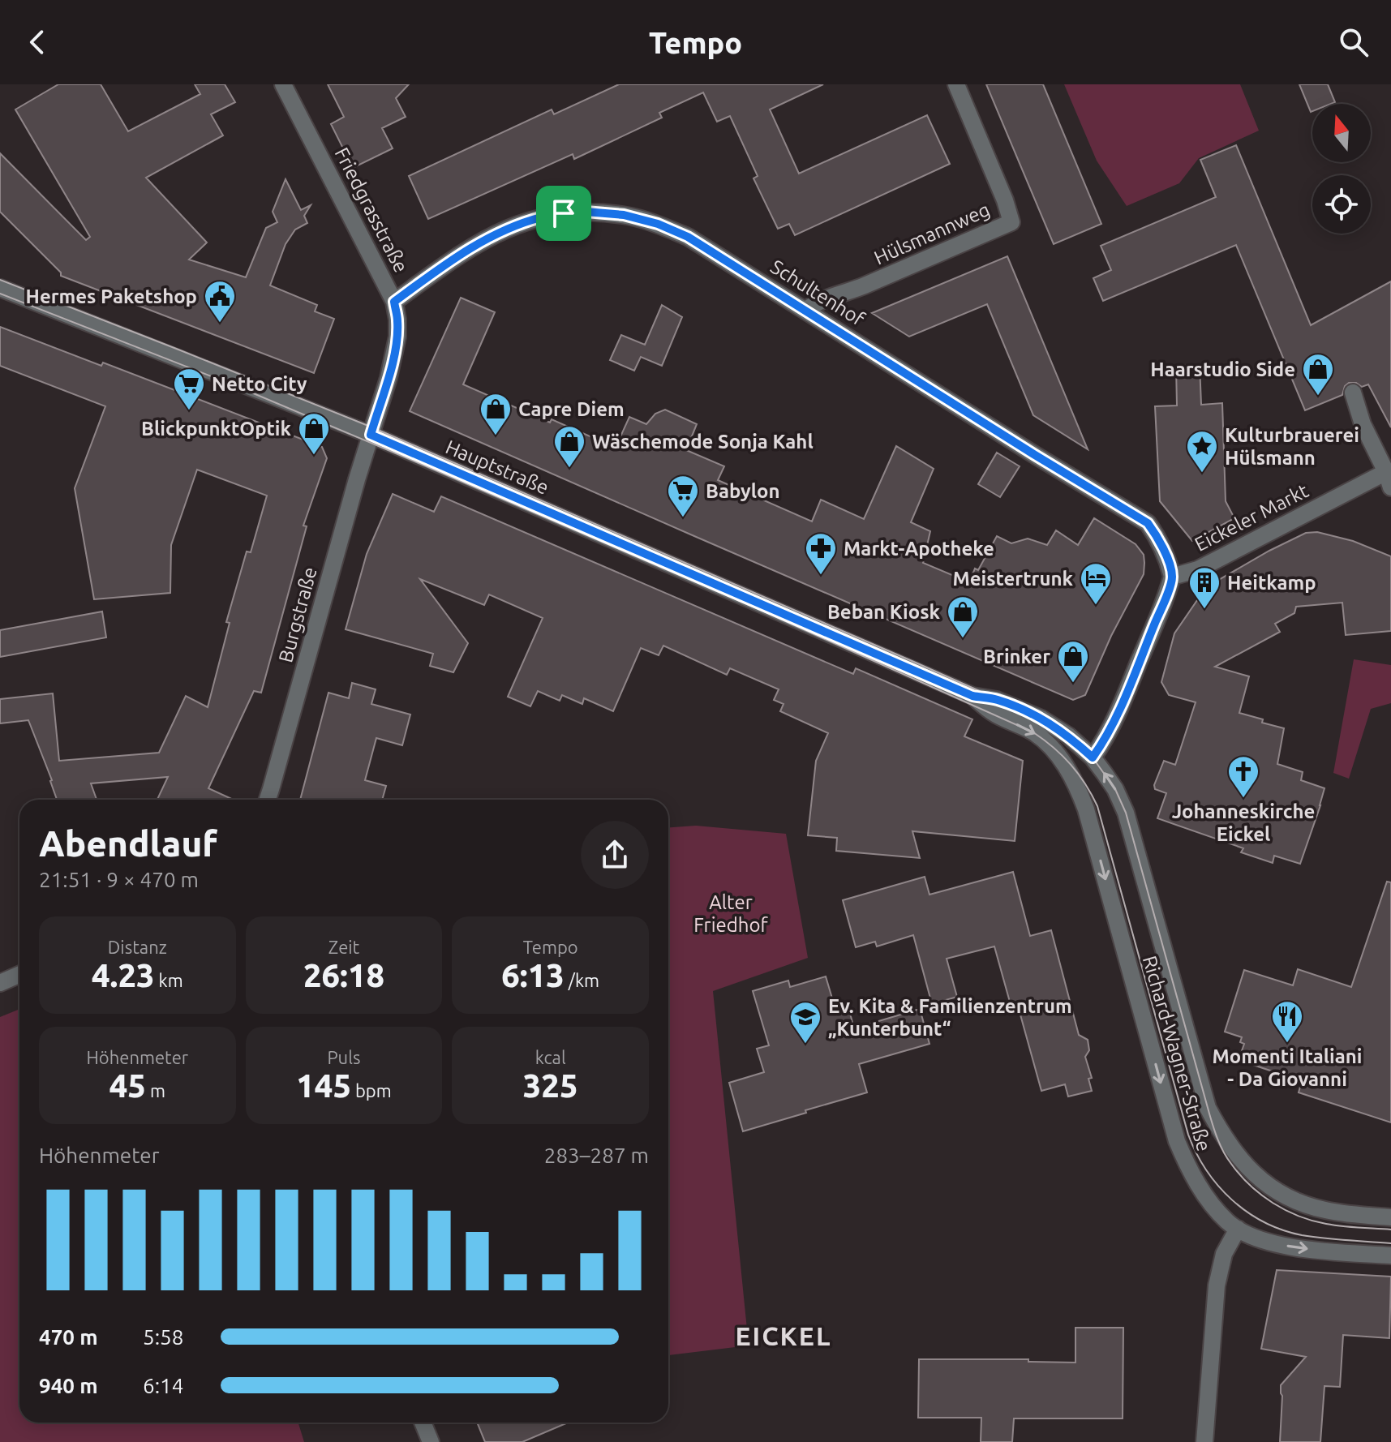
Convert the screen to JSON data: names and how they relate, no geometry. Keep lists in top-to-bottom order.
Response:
{
  "streets": {
    "street": [
      "Friedgrasstraße",
      "Hülsmannweg",
      "Schultenhof",
      "Hauptstraße",
      "Eickeler Markt",
      "Burgstraße",
      "Richard-Wagner-Straße"
    ]
  },
  "crossings": [
    ["Friedgrasstraße", "Schultenhof"],
    ["Friedgrasstraße", "Hauptstraße"],
    ["Friedgrasstraße", "Burgstraße"],
    ["Hülsmannweg", "Schultenhof"],
    ["Schultenhof", "Eickeler Markt"],
    ["Hauptstraße", "Burgstraße"],
    ["Hauptstraße", "Richard-Wagner-Straße"]
  ],
  "districts": ["EICKEL"],
  "parks": ["Alter Friedhof"],
  "places": {
    "public building": ["Hermes Paketshop"],
    "shop": [
      "Haarstudio Side",
      "Capre Diem",
      "BlickpunktOptik",
      "Wäschemode Sonja Kahl",
      "Beban Kiosk",
      "Brinker"
    ],
    "supermarket": ["Netto City", "Babylon"],
    "place": ["Kulturbrauerei Hülsmann"],
    "pharmacy": ["Markt-Apotheke"],
    "hotel": ["Meistertrunk"],
    "building": ["Heitkamp"],
    "church": ["Johanneskirche Eickel"],
    "restaurant": ["Momenti Italiani - Da Giovanni"],
    "school or university": ["Ev. Kita & Familienzentrum „Kunterbunt“"]
  },
  "north": "top",
  "page": {
    "header": "Tempo",
    "heading": ["Abendlauf", "21:51 · 9 × 470 m"],
    "stats": [
      ["Distanz", "4.23 km"],
      ["Zeit", "26:18"],
      ["Tempo", "6:13 /km"],
      ["Höhenmeter", "45 m"],
      ["Puls", "145 bpm"],
      ["kcal", "325"]
    ],
    "chart": ["Höhenmeter", "283–287 m"],
    "list": [
      {
        "name": "470 m",
        "note": "5:58"
      },
      {
        "name": "940 m",
        "note": "6:14"
      }
    ]
  }
}
